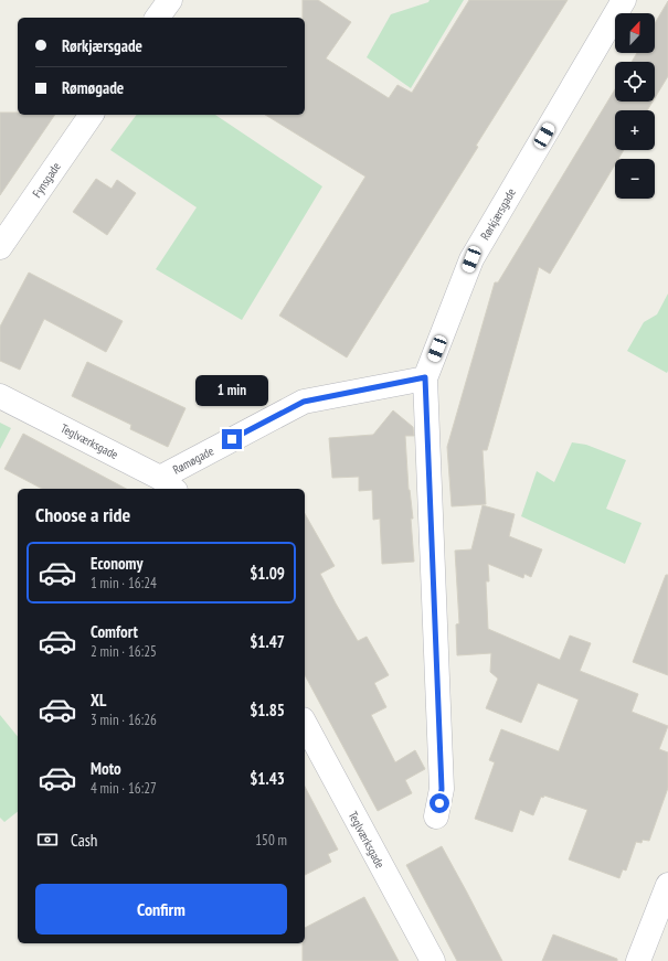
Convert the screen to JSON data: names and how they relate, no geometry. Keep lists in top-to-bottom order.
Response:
{
  "streets": {
    "street": [
      "Fynsgade",
      "Rørkjærsgade",
      "Teglværksgade",
      "Rømøgade"
    ]
  },
  "crossings": [
    ["Rørkjærsgade", "Rømøgade"],
    ["Teglværksgade", "Rømøgade"]
  ],
  "north": "top",
  "page": {
    "map_buttons": ["+", "−"],
    "banner": ["Rørkjærsgade", "Rømøgade"],
    "bubble": "1 min",
    "heading": "Choose a ride",
    "list": [
      {
        "name": "Economy",
        "note": "1 min · 16:24",
        "value": "$1.09"
      },
      {
        "name": "Comfort",
        "note": "2 min · 16:25",
        "value": "$1.47"
      },
      {
        "name": "XL",
        "note": "3 min · 16:26",
        "value": "$1.85"
      },
      {
        "name": "Moto",
        "note": "4 min · 16:27",
        "value": "$1.43"
      }
    ],
    "pay": ["Cash", "150 m"],
    "buttons": "Confirm"
  }
}
